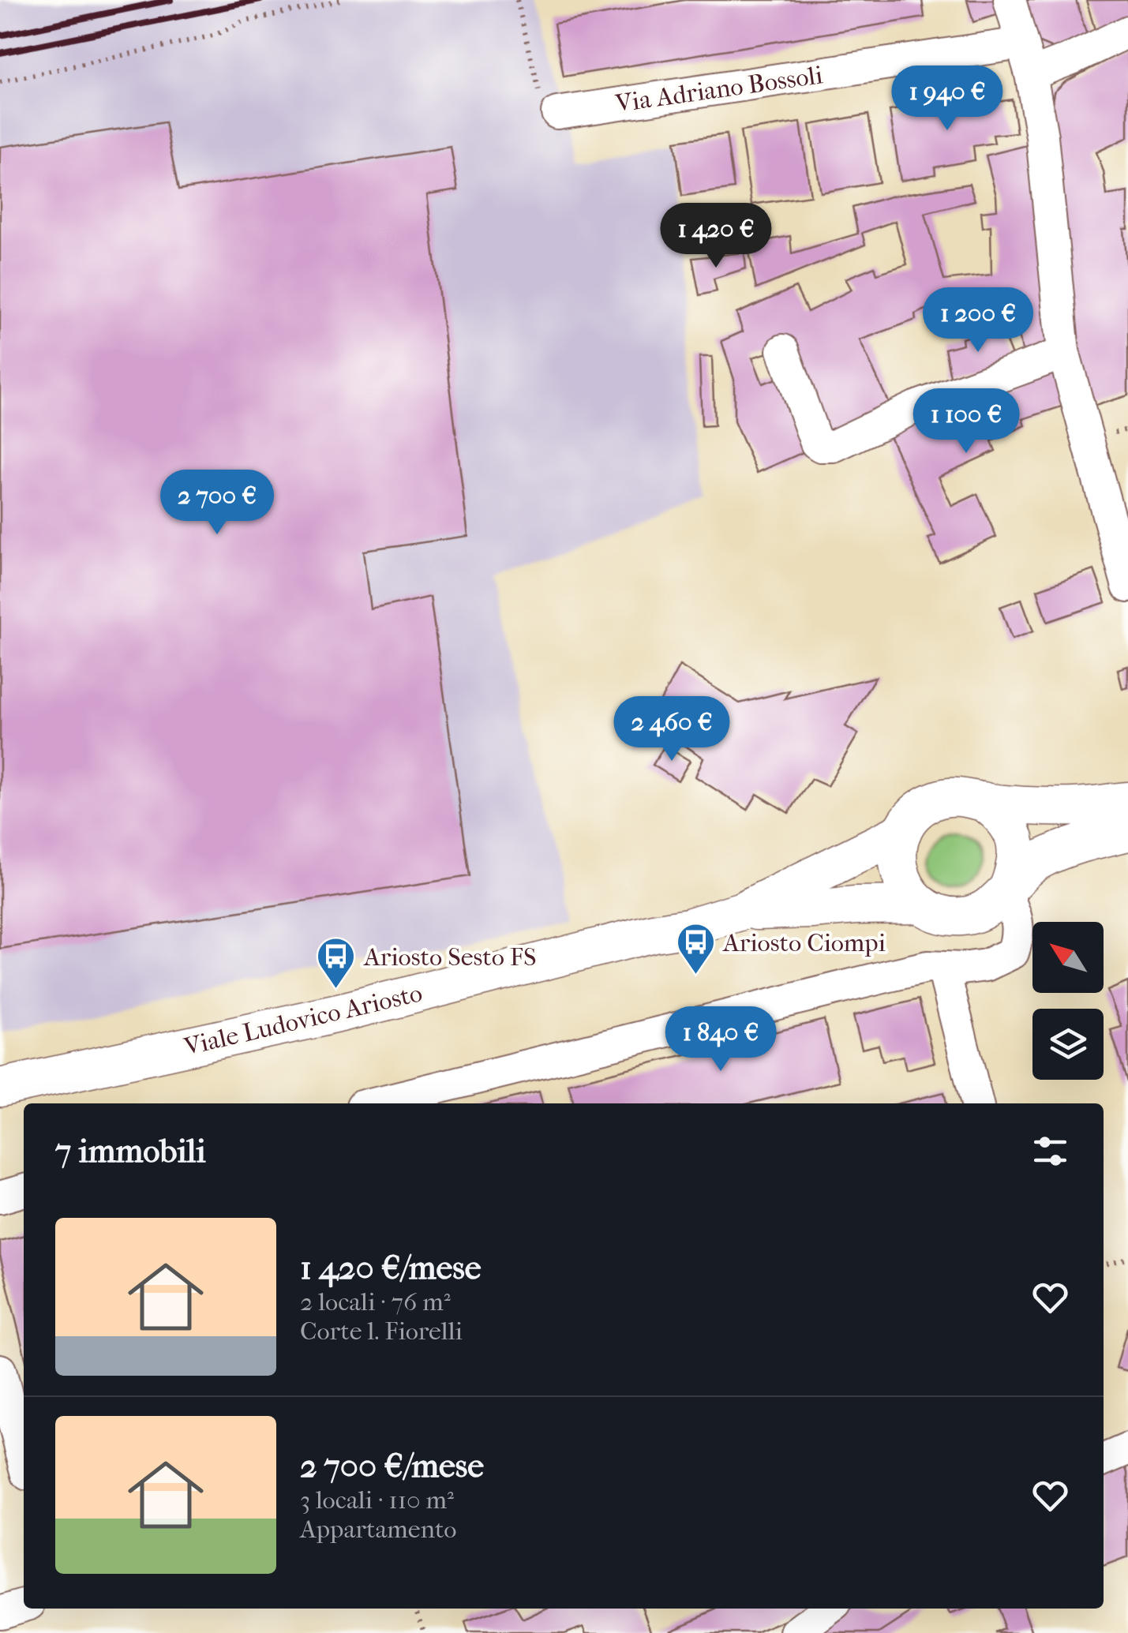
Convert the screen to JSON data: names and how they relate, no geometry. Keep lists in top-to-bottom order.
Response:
{
  "streets": {
    "street": ["Via Adriano Bossoli", "Viale Ludovico Ariosto"]
  },
  "places": {
    "bus stop": ["Ariosto Ciompi", "Ariosto Sesto FS"]
  },
  "north": "top left",
  "page": {
    "price": [
      "1 940 €",
      "1 420 €",
      "1 200 €",
      "1 100 €",
      "2 700 €",
      "2 460 €",
      "1 840 €"
    ],
    "heading": "7 immobili",
    "list": [
      {
        "name": "1 420 €/mese",
        "note": "2 locali · 76 m² · Corte l. Fiorelli"
      },
      {
        "name": "2 700 €/mese",
        "note": "3 locali · 110 m² · Appartamento"
      }
    ]
  }
}
